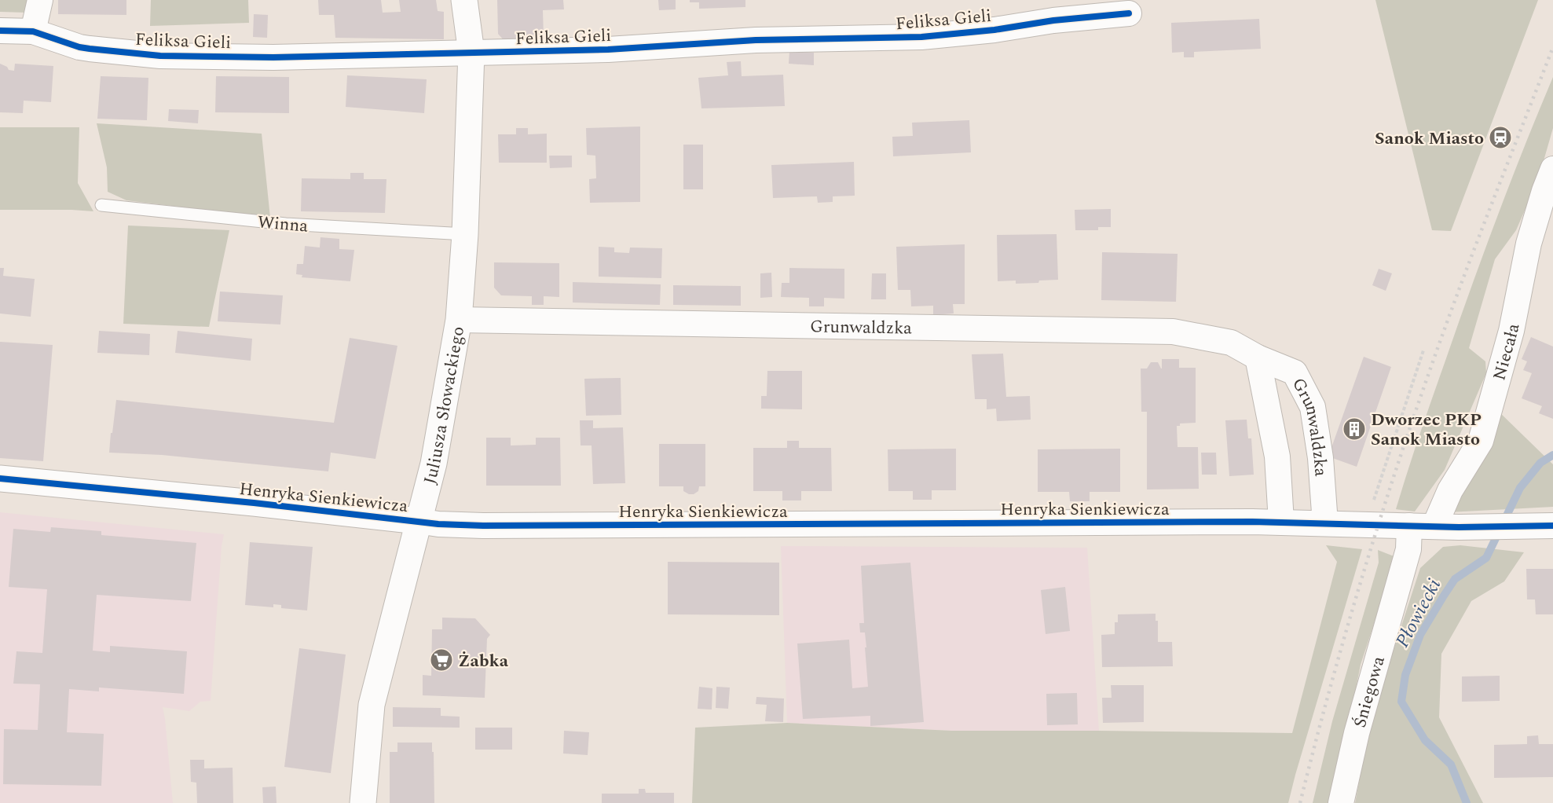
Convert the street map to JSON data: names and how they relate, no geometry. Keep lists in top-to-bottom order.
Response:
{
  "streets": {
    "street": [
      "Feliksa Gieli",
      "Grunwaldzka",
      "Niecała",
      "Juliusza Słowackiego",
      "Henryka Sienkiewicza",
      "Śniegowa"
    ],
    "lane": ["Winna"]
  },
  "crossings": [
    ["Feliksa Gieli", "Juliusza Słowackiego"],
    ["Winna", "Juliusza Słowackiego"],
    ["Grunwaldzka", "Juliusza Słowackiego"],
    ["Grunwaldzka", "Henryka Sienkiewicza"],
    ["Niecała", "Henryka Sienkiewicza"],
    ["Juliusza Słowackiego", "Henryka Sienkiewicza"],
    ["Henryka Sienkiewicza", "Śniegowa"]
  ],
  "water": ["Płowiecki"],
  "places": {
    "station": ["Sanok Miasto"],
    "building": ["Dworzec PKP Sanok Miasto"],
    "supermarket": ["Żabka"]
  }
}
